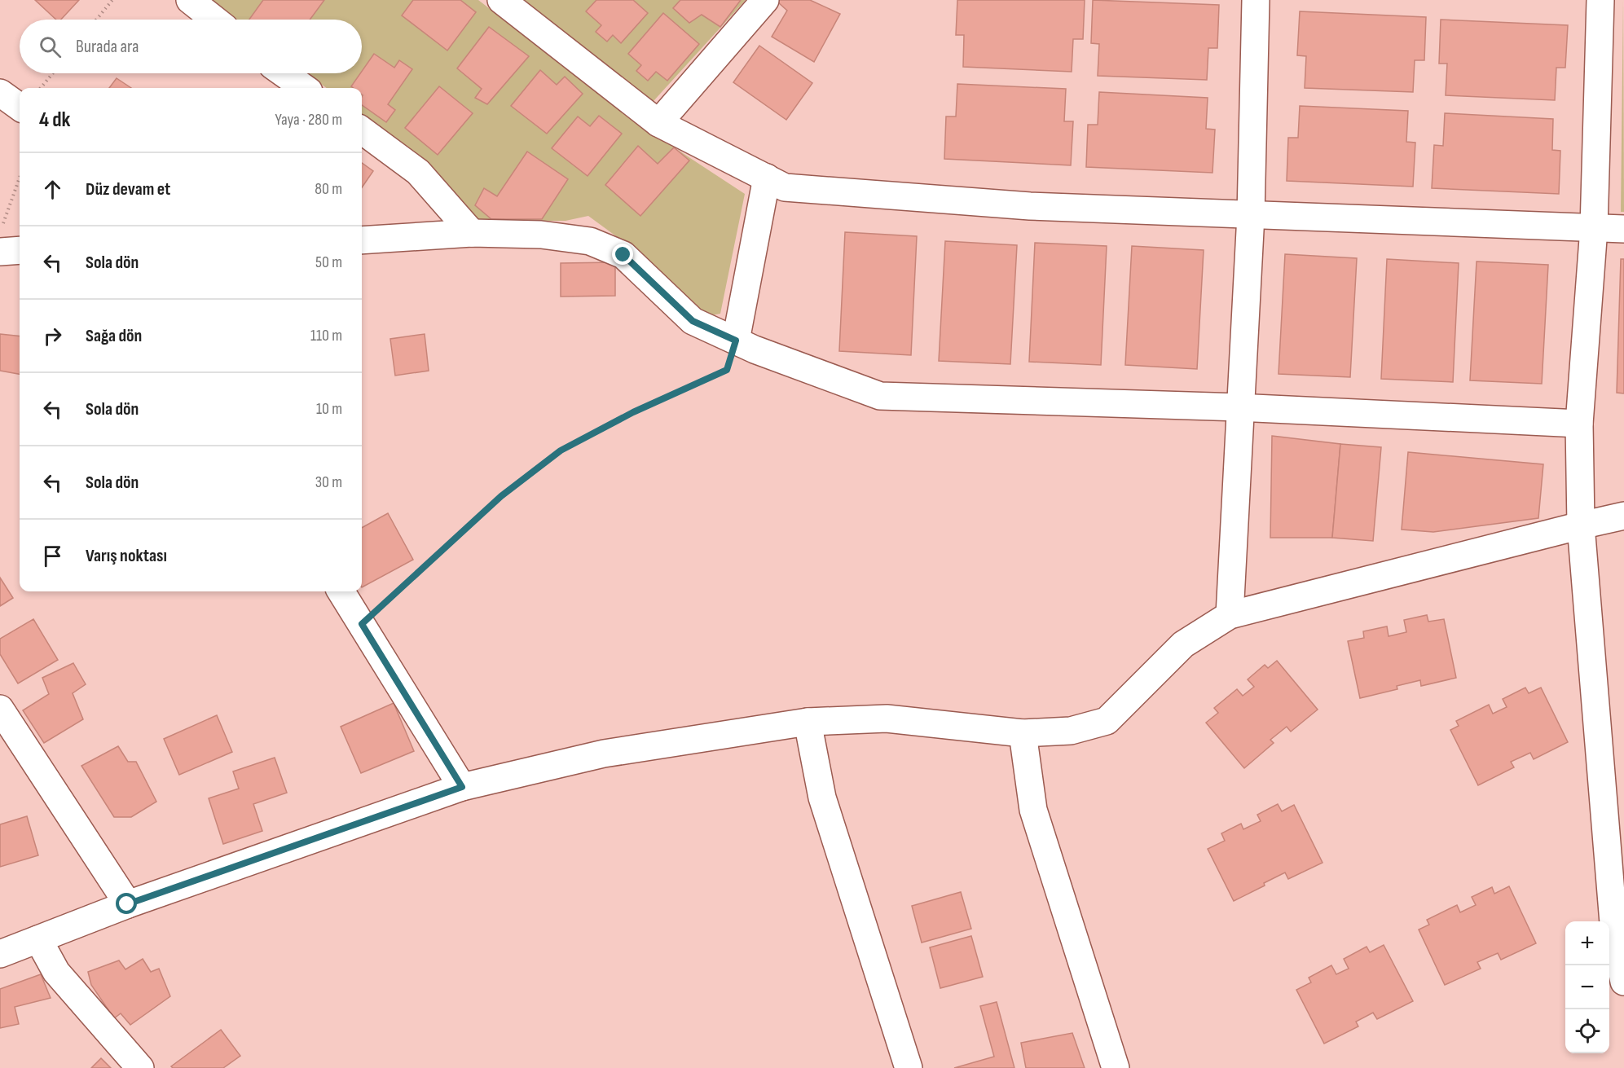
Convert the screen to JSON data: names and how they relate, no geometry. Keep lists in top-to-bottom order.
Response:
{
  "page": {
    "search": "Burada ara",
    "heading": ["4 dk", "Yaya · 280 m"],
    "list": [
      ["Düz devam et", "80 m"],
      ["Sola dön", "50 m"],
      ["Sağa dön", "110 m"],
      ["Sola dön", "10 m"],
      ["Sola dön", "30 m"],
      "Varış noktası"
    ],
    "map_buttons": ["+", "−"]
  }
}
